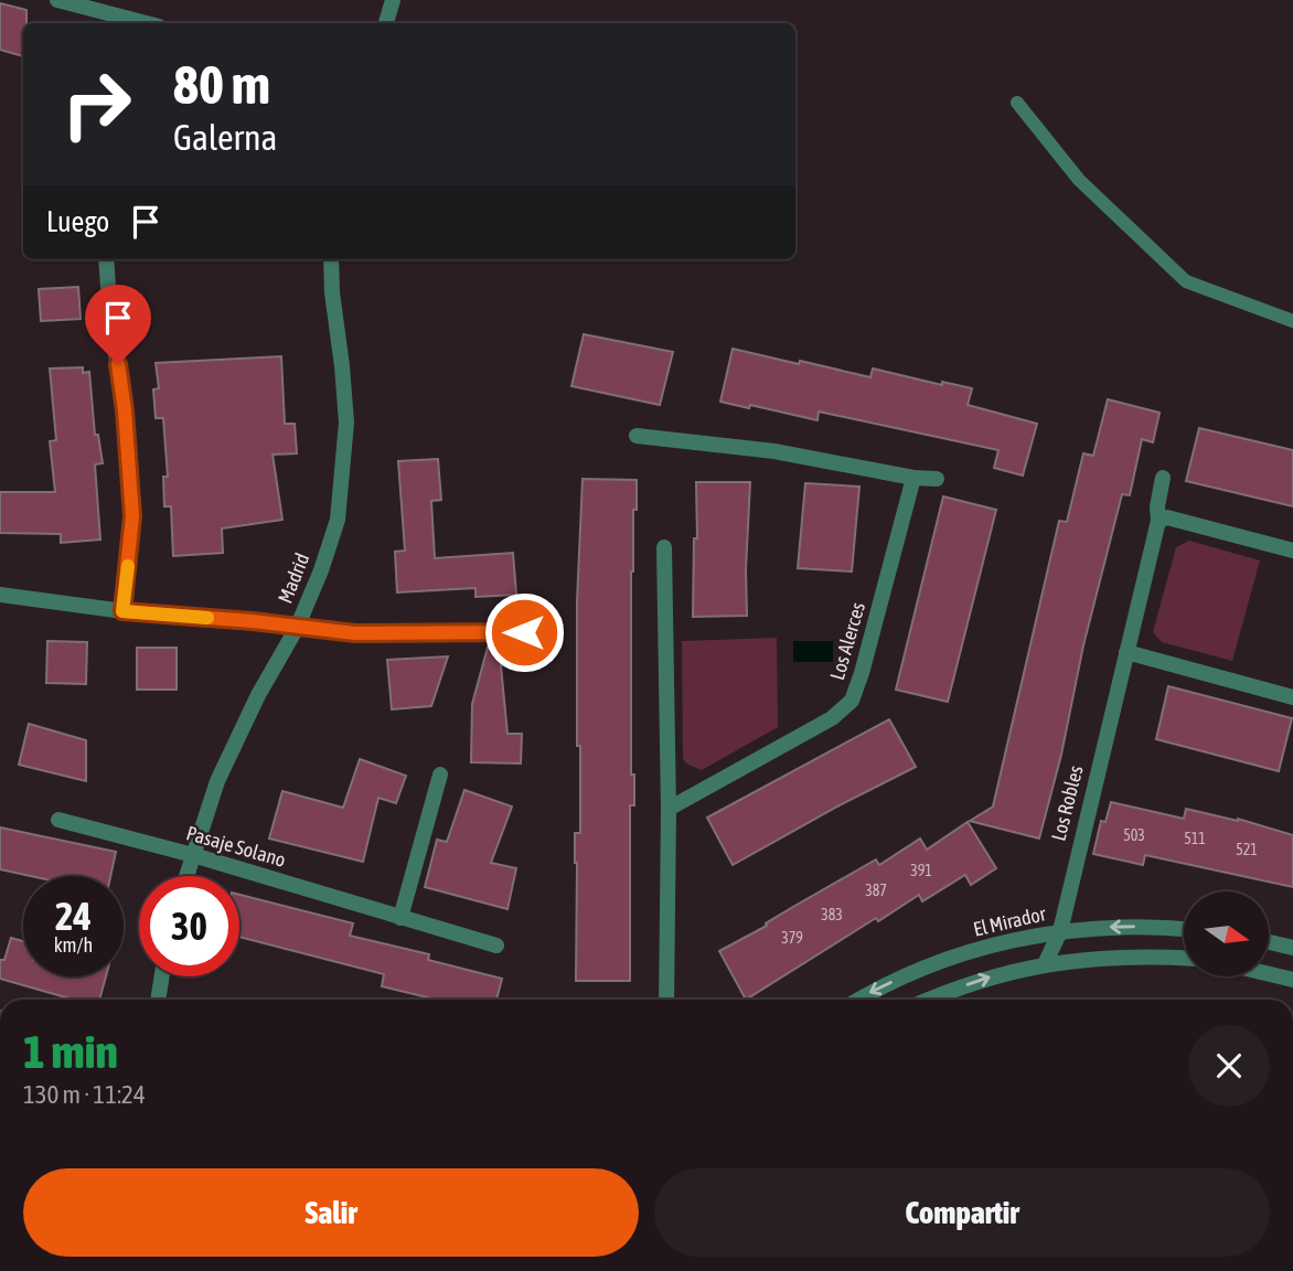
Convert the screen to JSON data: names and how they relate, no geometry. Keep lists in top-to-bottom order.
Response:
{
  "streets": {
    "street": [
      "Madrid",
      "Los Alerces",
      "Los Robles",
      "Pasaje Solano",
      "El Mirador"
    ]
  },
  "crossings": [
    ["Madrid", "Pasaje Solano"],
    ["Los Robles", "El Mirador"]
  ],
  "house_numbers": [
    "503",
    "511",
    "521",
    "391",
    "387",
    "383",
    "379"
  ],
  "north": "right",
  "page": {
    "turn": ["80 m", "Galerna"],
    "then": "Luego",
    "speed": "24 km/h",
    "limit": "30",
    "heading": ["1 min", "130 m · 11:24"],
    "buttons": ["Salir", "Compartir"]
  }
}
